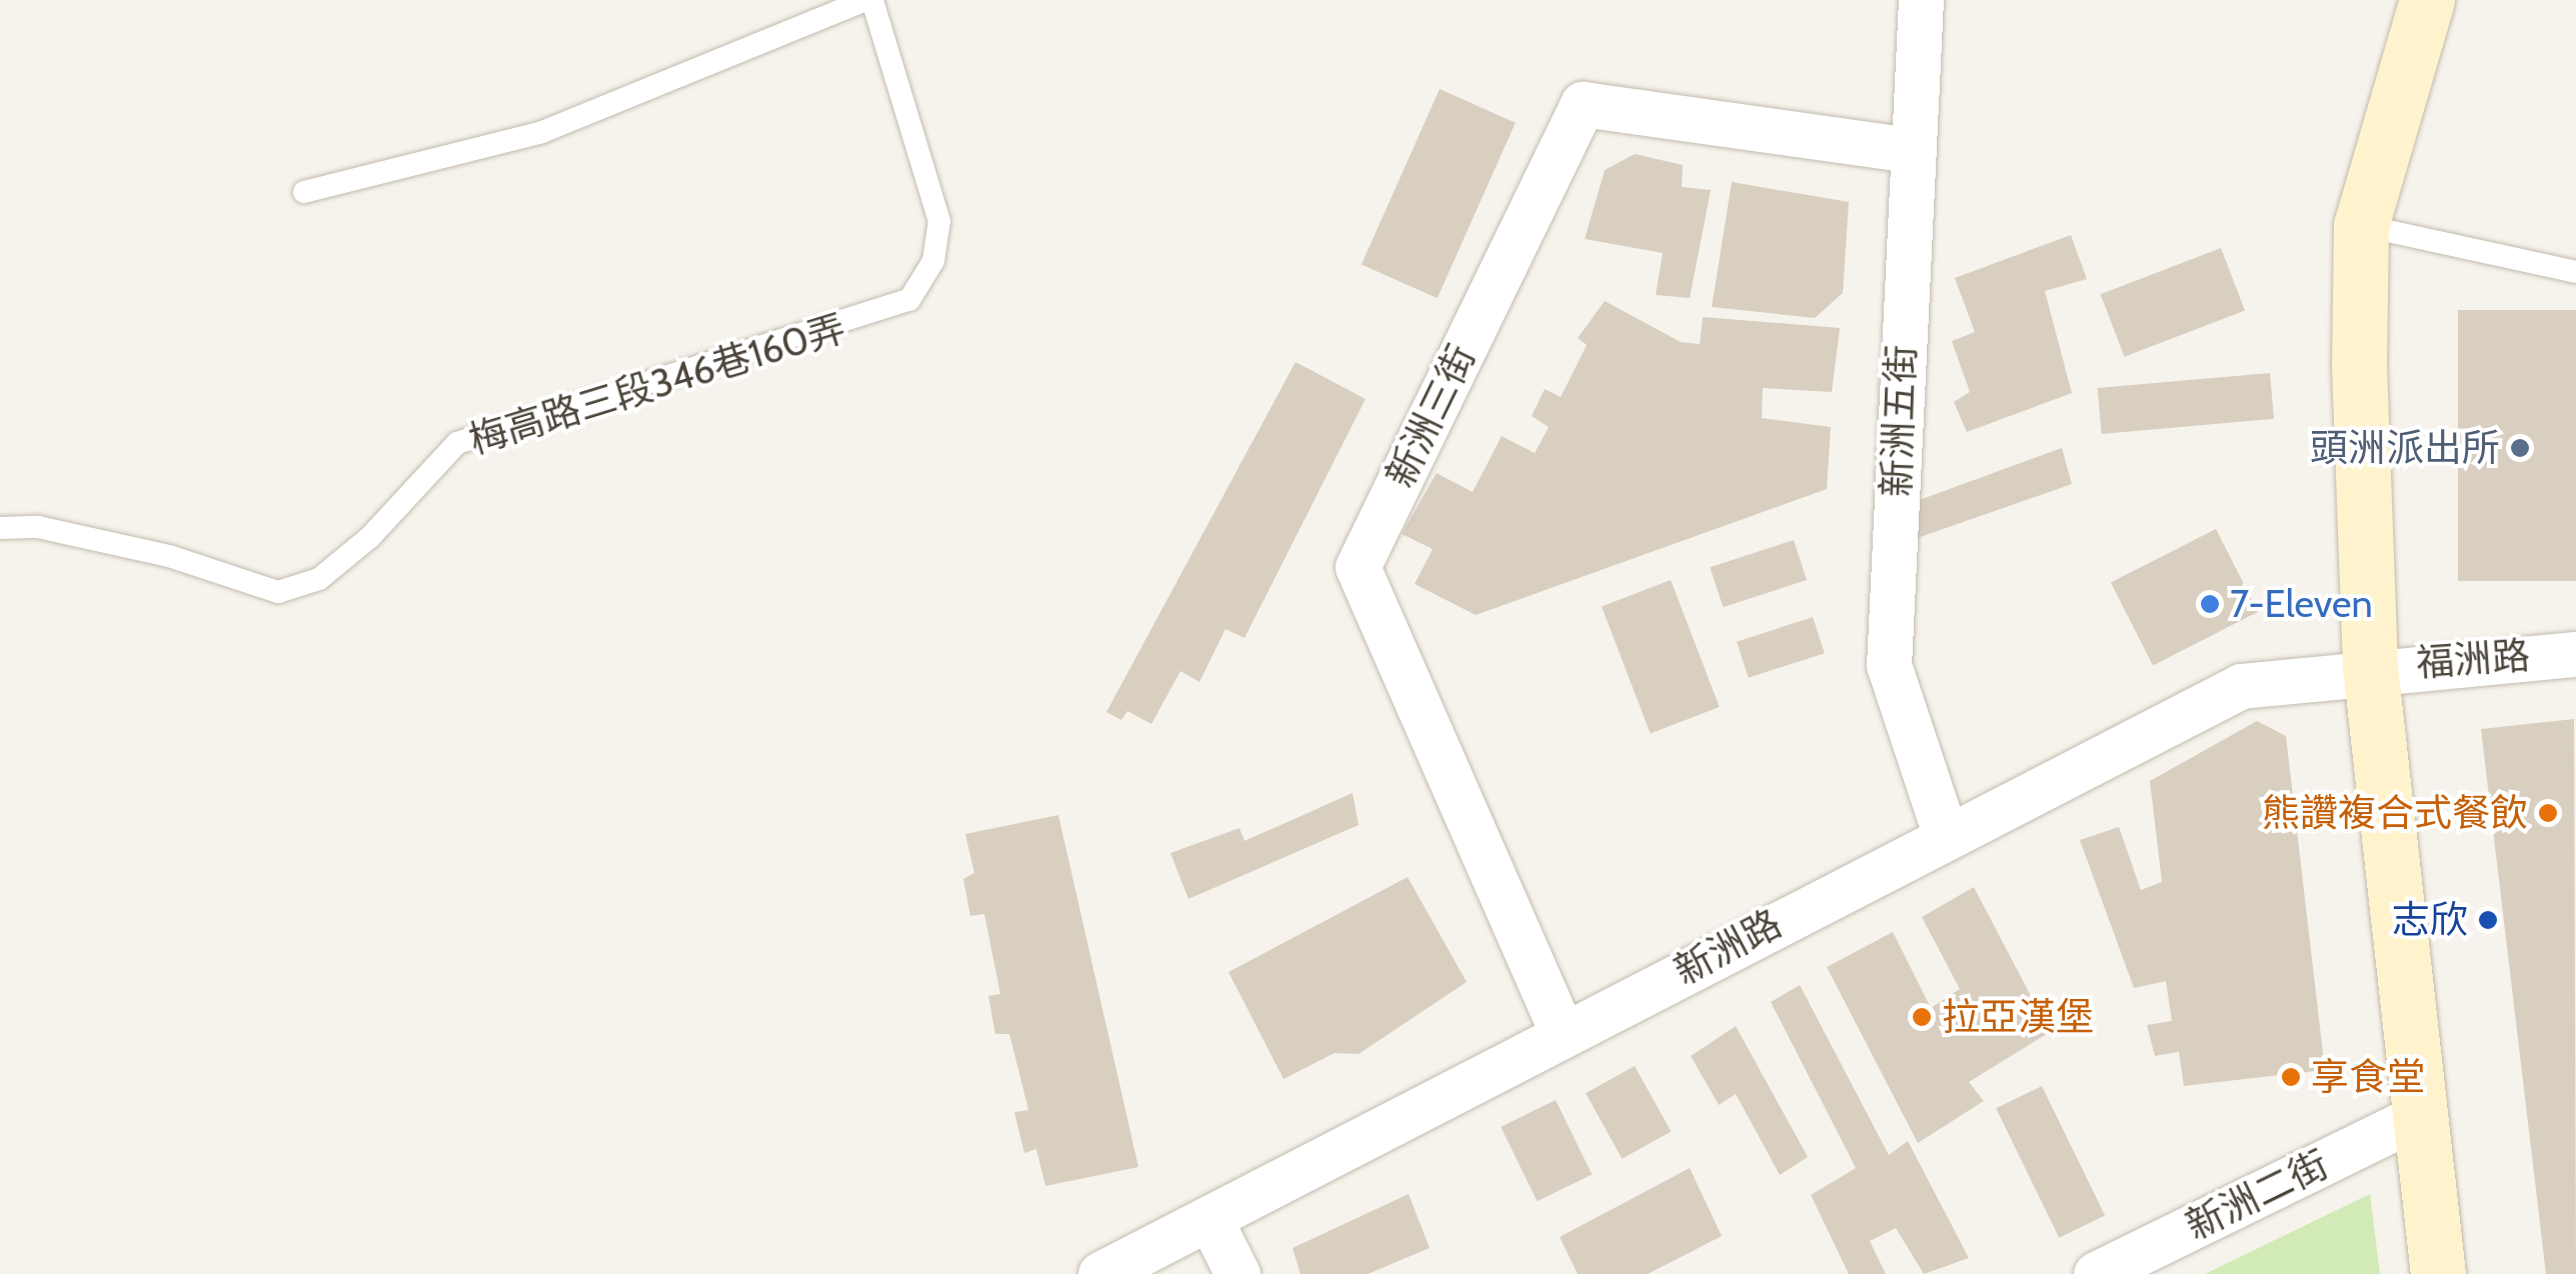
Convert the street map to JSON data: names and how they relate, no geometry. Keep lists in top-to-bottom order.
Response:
{
  "streets": {
    "street": [
      "新洲三街",
      "新洲五街",
      "福洲路",
      "新洲路",
      "新洲二街"
    ],
    "lane": ["梅高路三段346巷160弄"]
  },
  "crossings": [
    ["新洲三街", "新洲五街"],
    ["新洲三街", "新洲路"],
    ["新洲五街", "新洲路"],
    ["福洲路", "新洲路"]
  ],
  "places": [
    "頭洲派出所",
    "7-Eleven",
    "熊讚複合式餐飲",
    "志欣",
    "拉亞漢堡",
    "享食堂"
  ]
}
